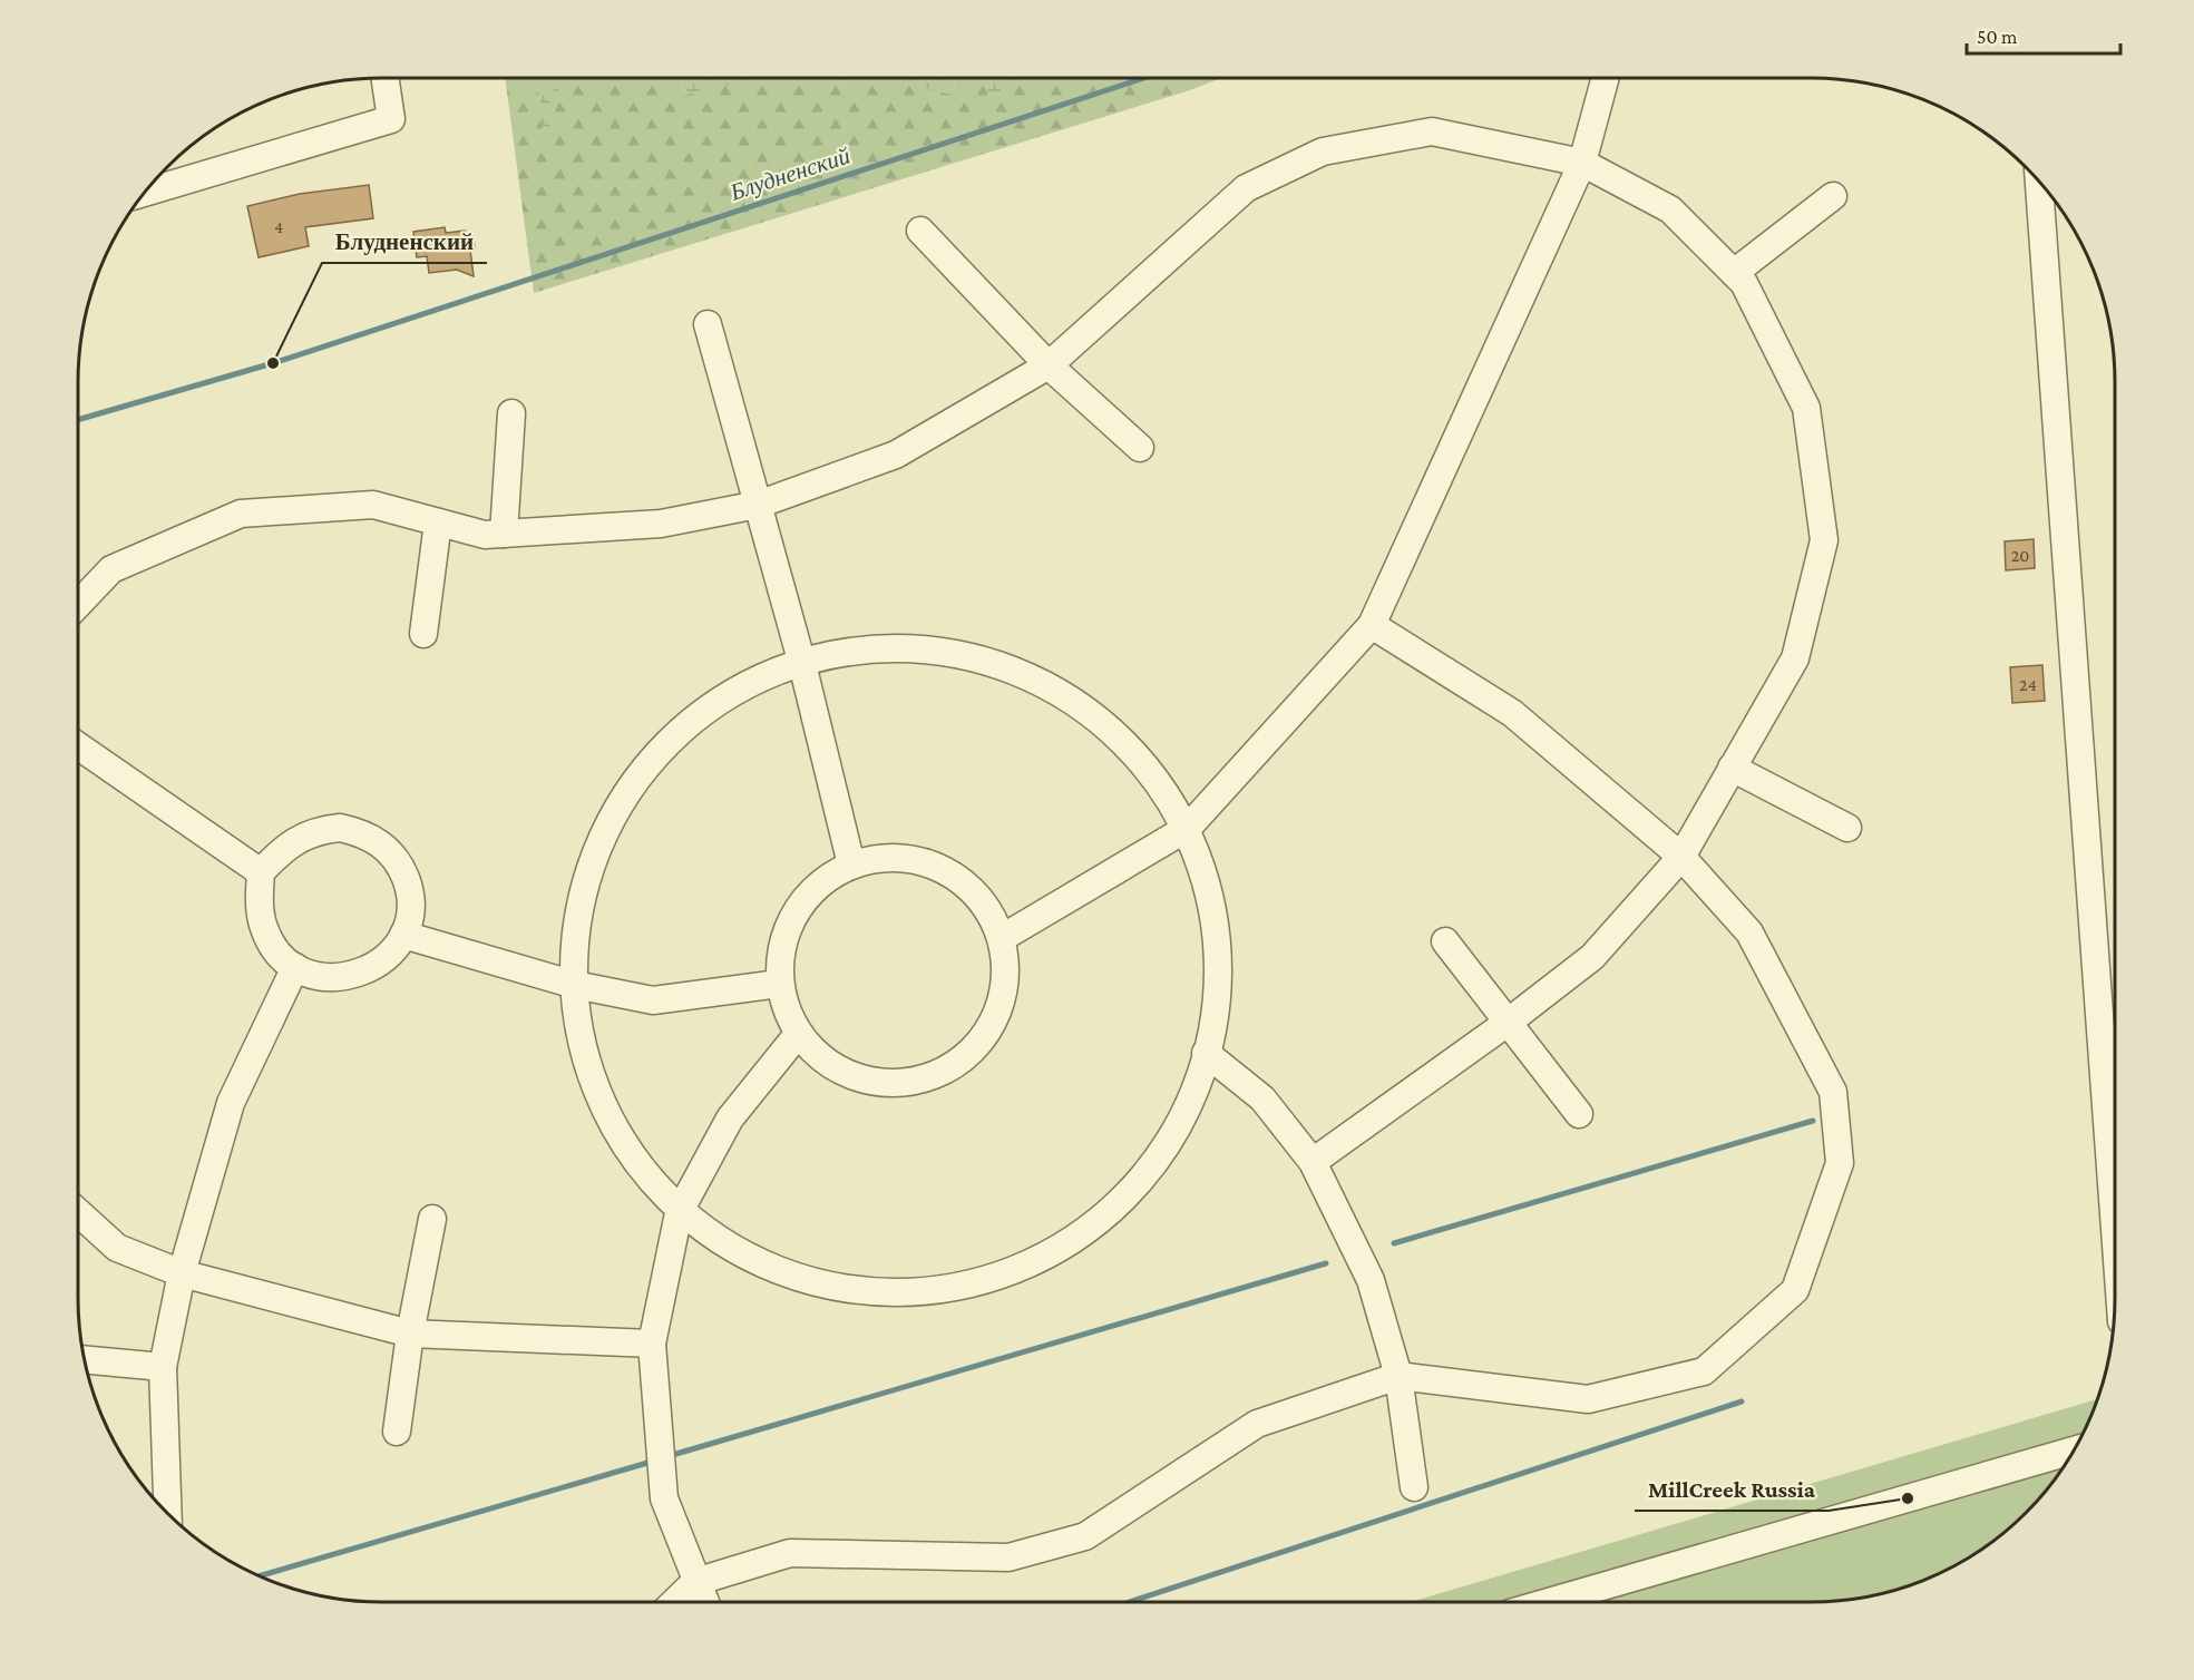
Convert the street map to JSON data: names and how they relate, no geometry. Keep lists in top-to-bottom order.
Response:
{
  "water": ["Блудненский"],
  "places": ["Блудненский", "MillCreek Russia"],
  "house_numbers": ["4", "20", "24"],
  "scale_bar": "50 m"
}
